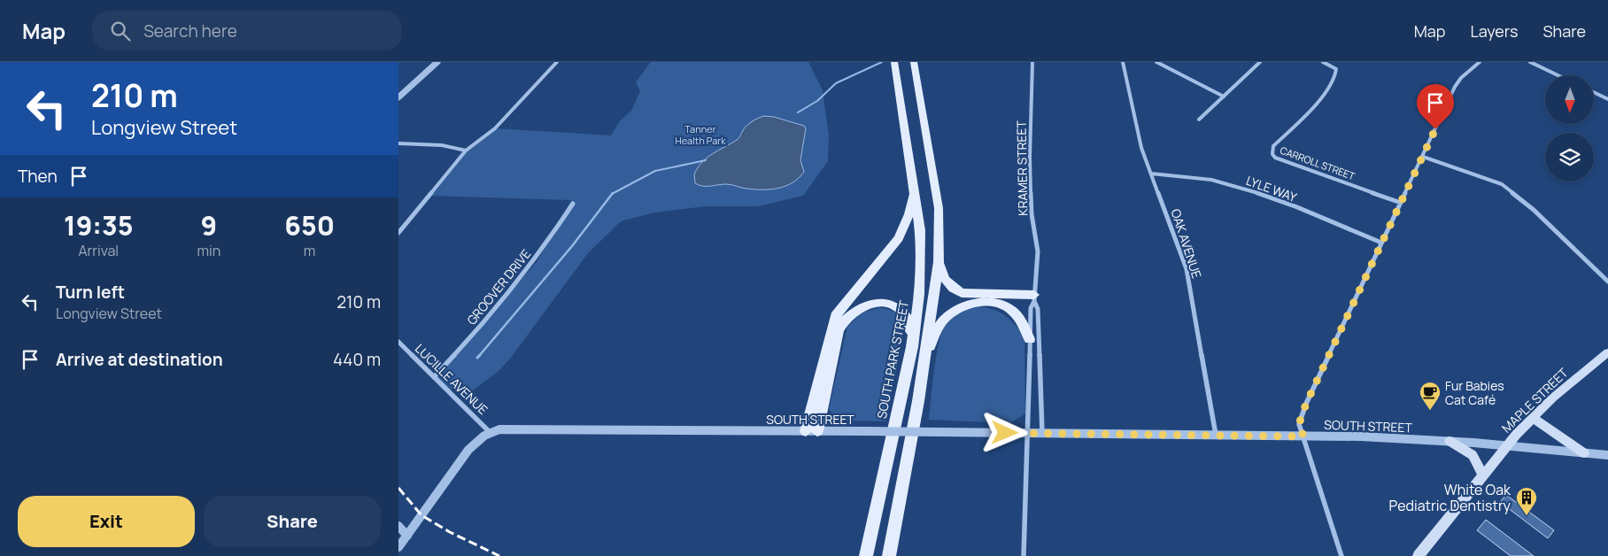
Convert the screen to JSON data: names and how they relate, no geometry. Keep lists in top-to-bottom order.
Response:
{
  "streets": {
    "main road": ["SOUTH PARK STREET", "MAPLE STREET"],
    "street": [
      "CARROLL STREET",
      "KRAMER STREET",
      "LYLE WAY",
      "OAK AVENUE",
      "GROOVER DRIVE",
      "LUCILLE AVENUE",
      "SOUTH STREET"
    ]
  },
  "crossings": [
    ["KRAMER STREET", "SOUTH STREET"],
    ["LYLE WAY", "OAK AVENUE"],
    ["OAK AVENUE", "SOUTH STREET"],
    ["GROOVER DRIVE", "LUCILLE AVENUE"],
    ["LUCILLE AVENUE", "SOUTH STREET"],
    ["MAPLE STREET", "SOUTH STREET"]
  ],
  "parks": ["Tanner Health Park"],
  "places": {
    "cafe": ["Fur Babies Cat Café"],
    "building": ["White Oak Pediatric Dentistry"]
  },
  "north": "bottom",
  "page": {
    "header": "Map",
    "search": "Search here",
    "nav": ["Map", "Layers", "Share"],
    "turn": ["210 m", "Longview Street"],
    "then": "Then",
    "eta": [
      "19:35",
      "Arrival",
      "9",
      "min",
      "650",
      "m"
    ],
    "list": [
      {
        "name": "Turn left",
        "note": "Longview Street",
        "value": "210 m"
      },
      {
        "name": "Arrive at destination",
        "value": "440 m"
      }
    ],
    "buttons": ["Exit", "Share"]
  }
}
